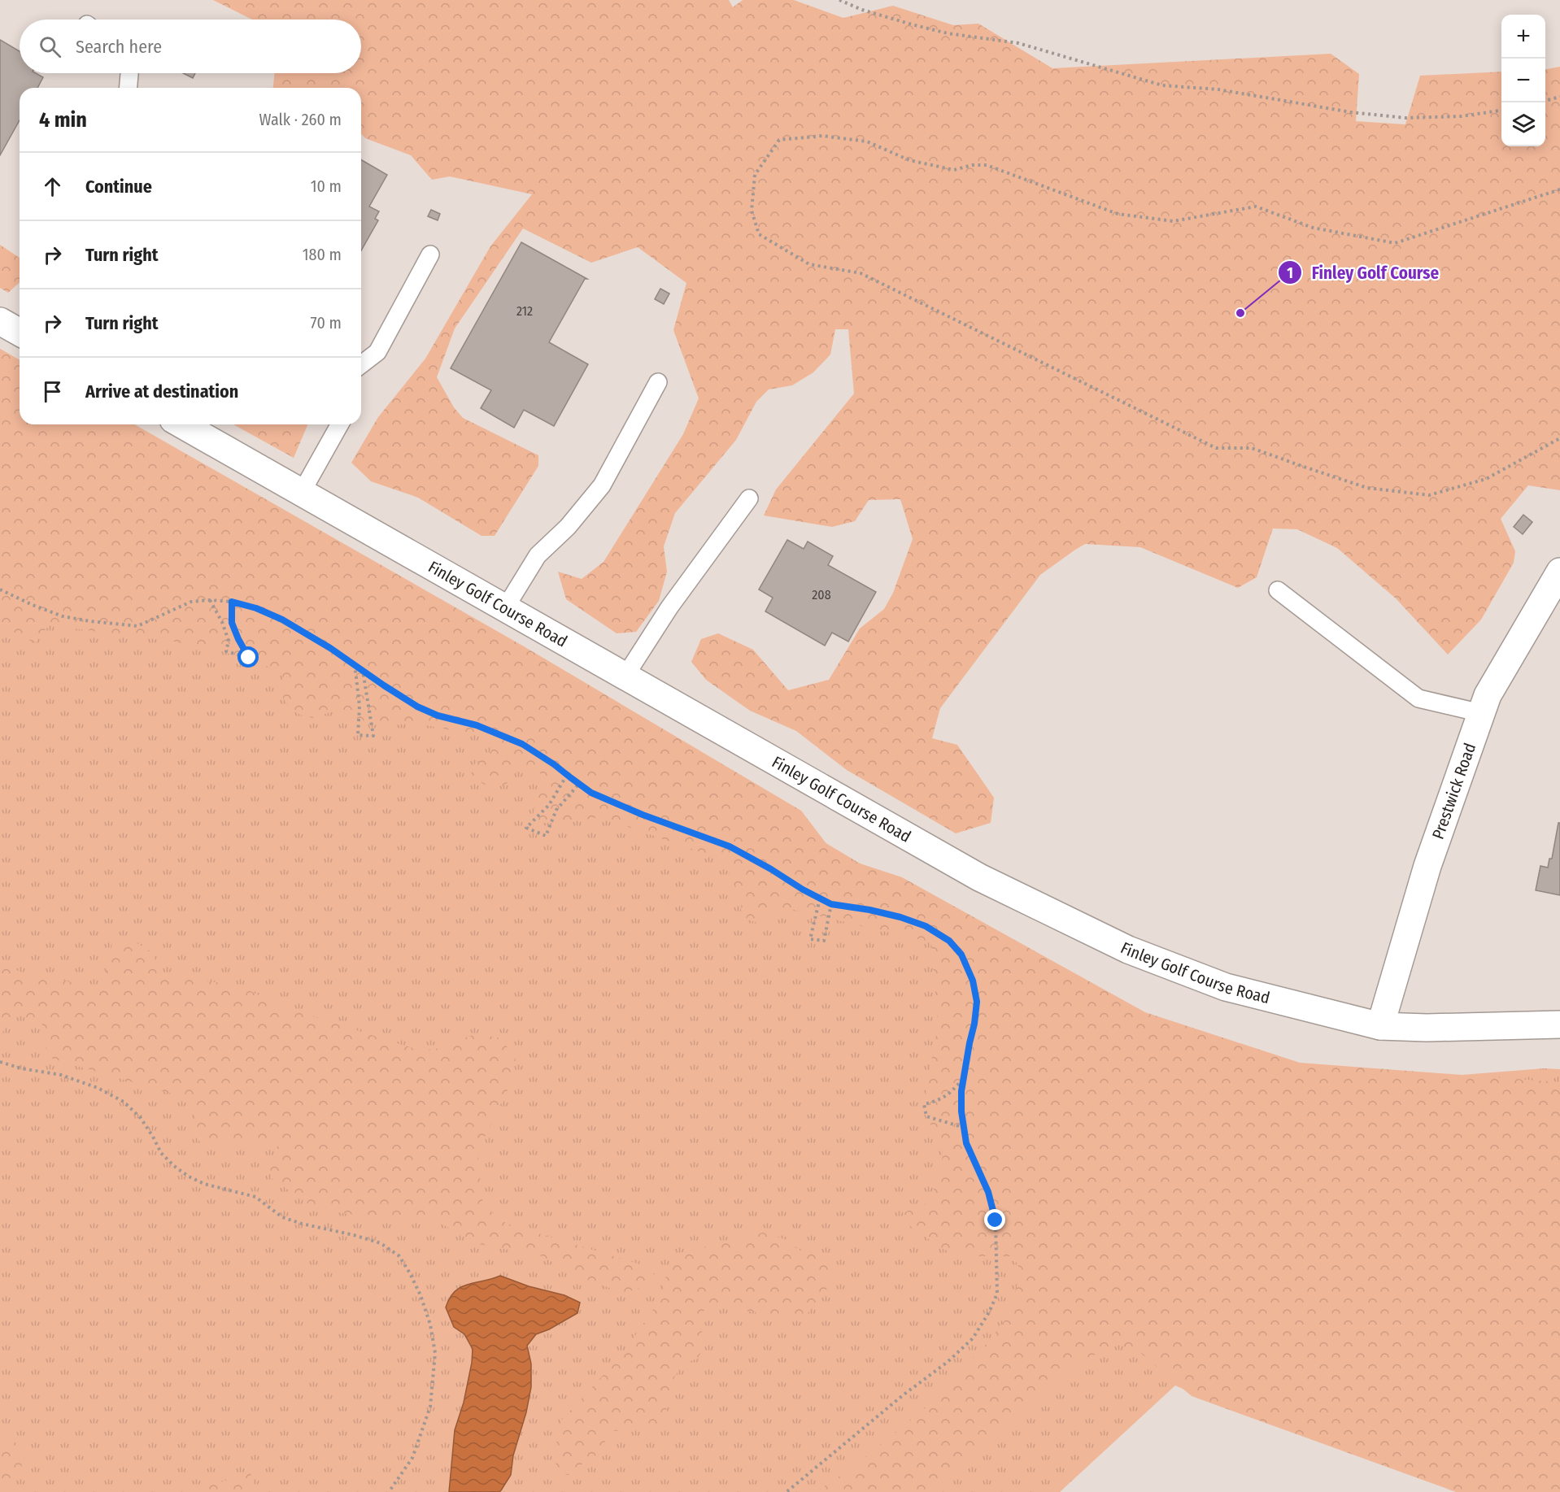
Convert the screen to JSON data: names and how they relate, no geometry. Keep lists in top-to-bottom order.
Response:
{
  "streets": {
    "street": ["Finley Golf Course Road", "Prestwick Road"]
  },
  "crossings": [
    ["Finley Golf Course Road", "Prestwick Road"]
  ],
  "places": ["Finley Golf Course"],
  "house_numbers": ["212", "208"],
  "page": {
    "map_buttons": ["+", "−"],
    "search": "Search here",
    "heading": ["4 min", "Walk · 260 m"],
    "list": [
      ["Continue", "10 m"],
      ["Turn right", "180 m"],
      ["Turn right", "70 m"],
      "Arrive at destination"
    ]
  }
}
